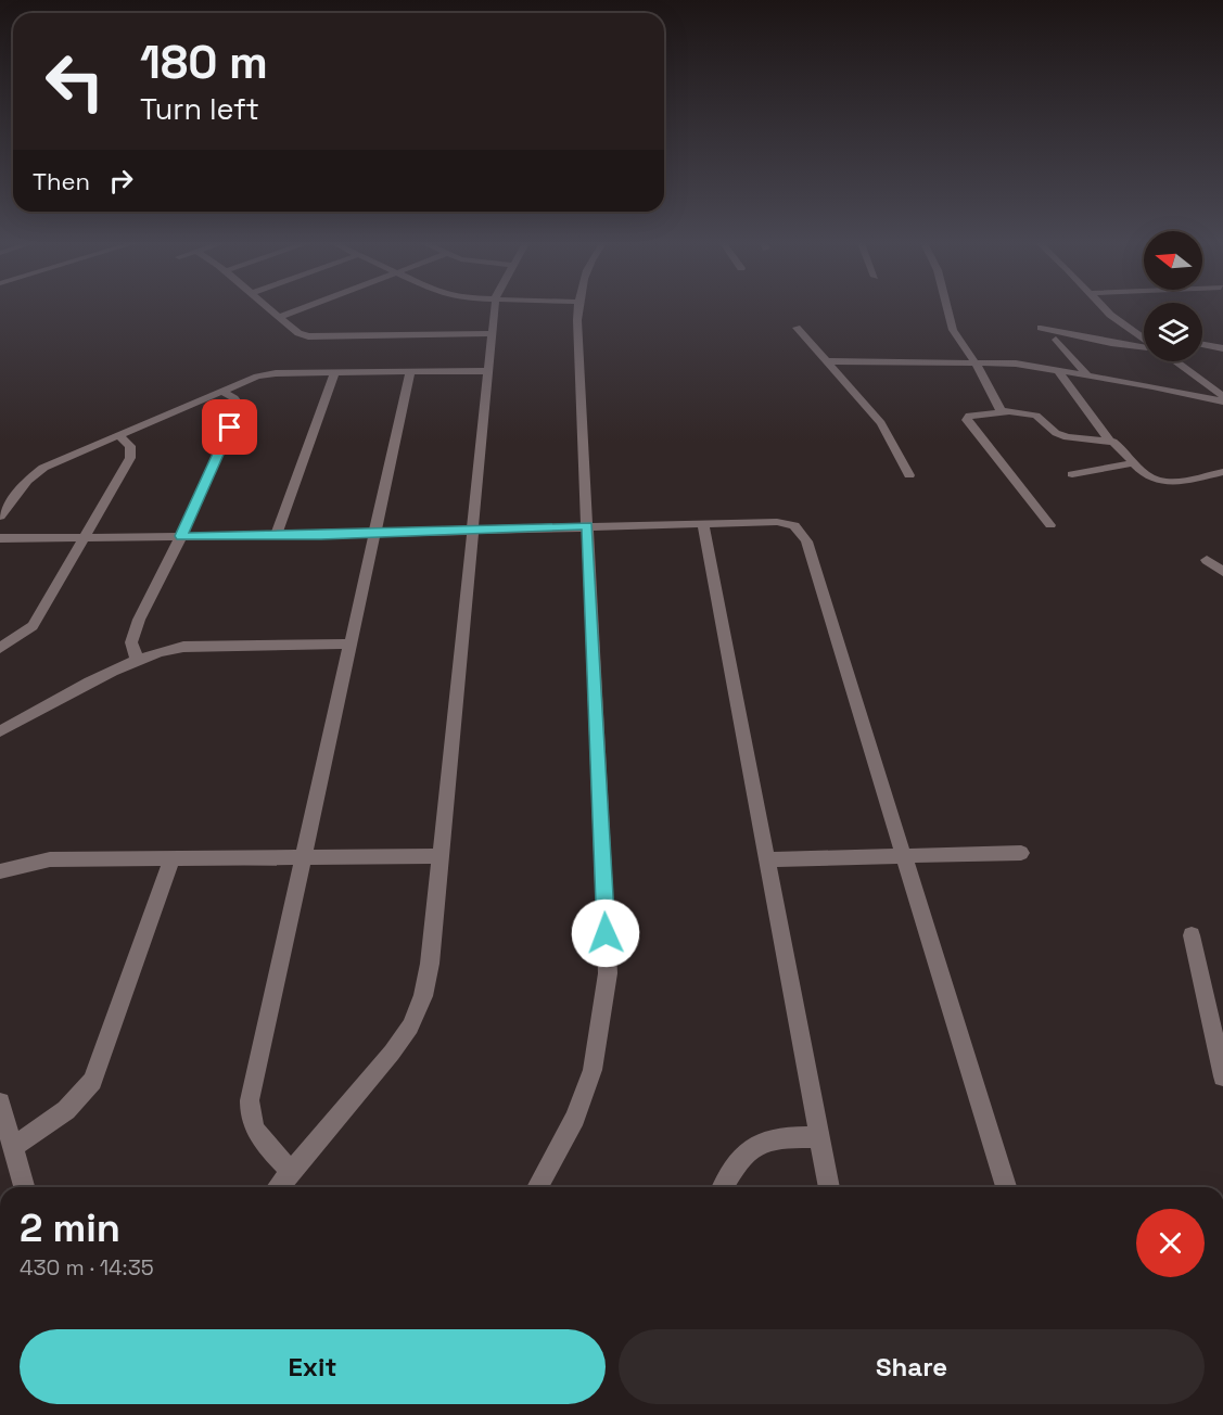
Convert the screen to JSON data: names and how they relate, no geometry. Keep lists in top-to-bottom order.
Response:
{
  "north": "left",
  "page": {
    "turn": ["180 m", "Turn left"],
    "then": "Then",
    "heading": ["2 min", "430 m · 14:35"],
    "buttons": ["Exit", "Share"]
  }
}
